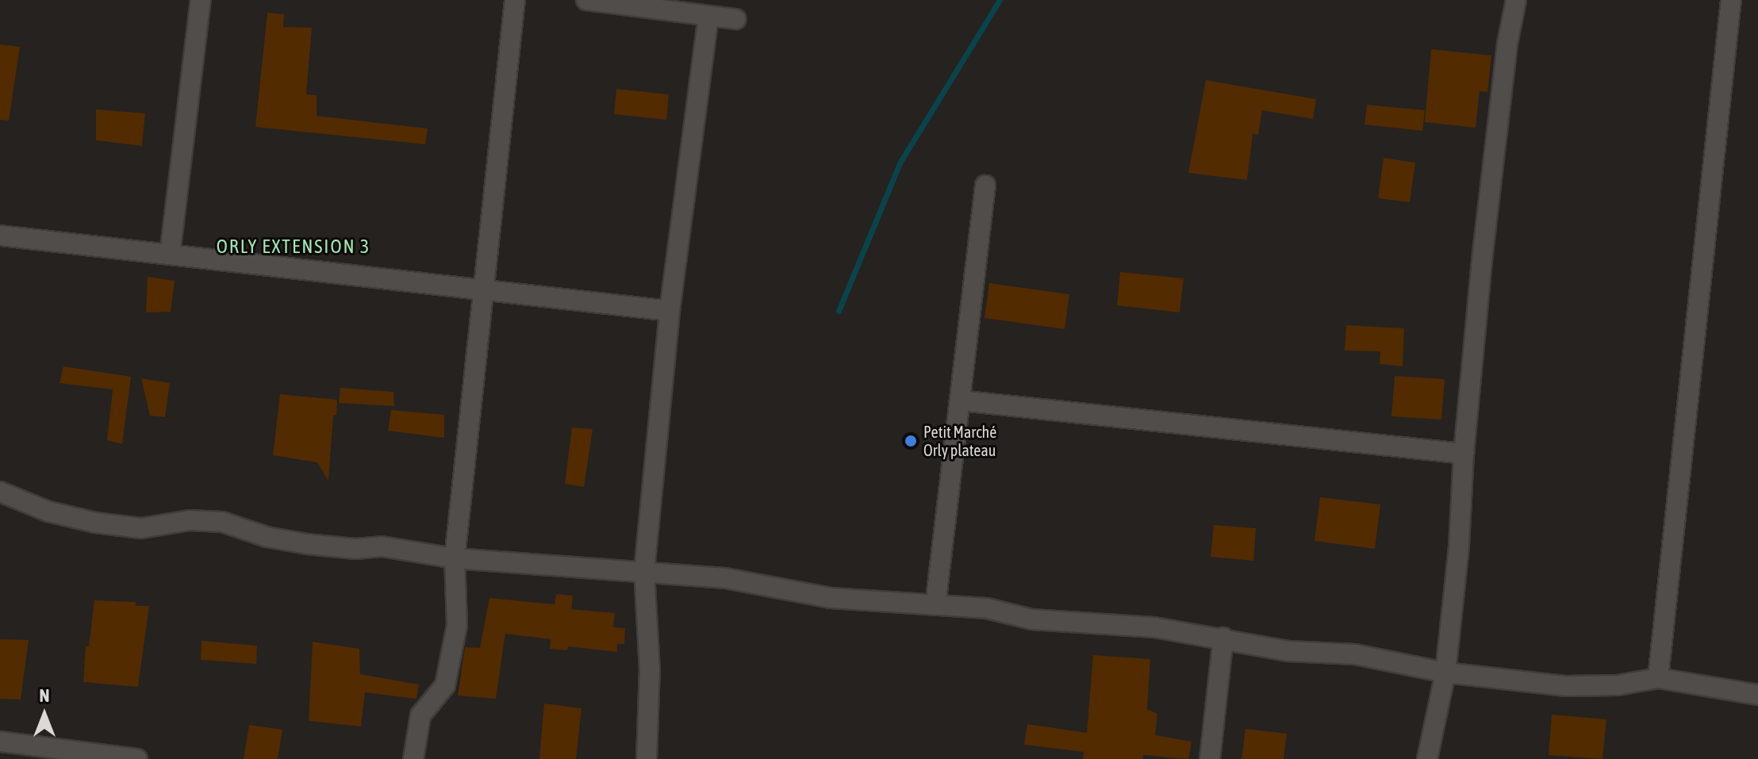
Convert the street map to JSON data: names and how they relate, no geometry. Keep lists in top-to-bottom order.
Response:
{
  "districts": ["ORLY EXTENSION 3"],
  "places": ["Petit Marché Orly plateau"],
  "north": "top"
}
